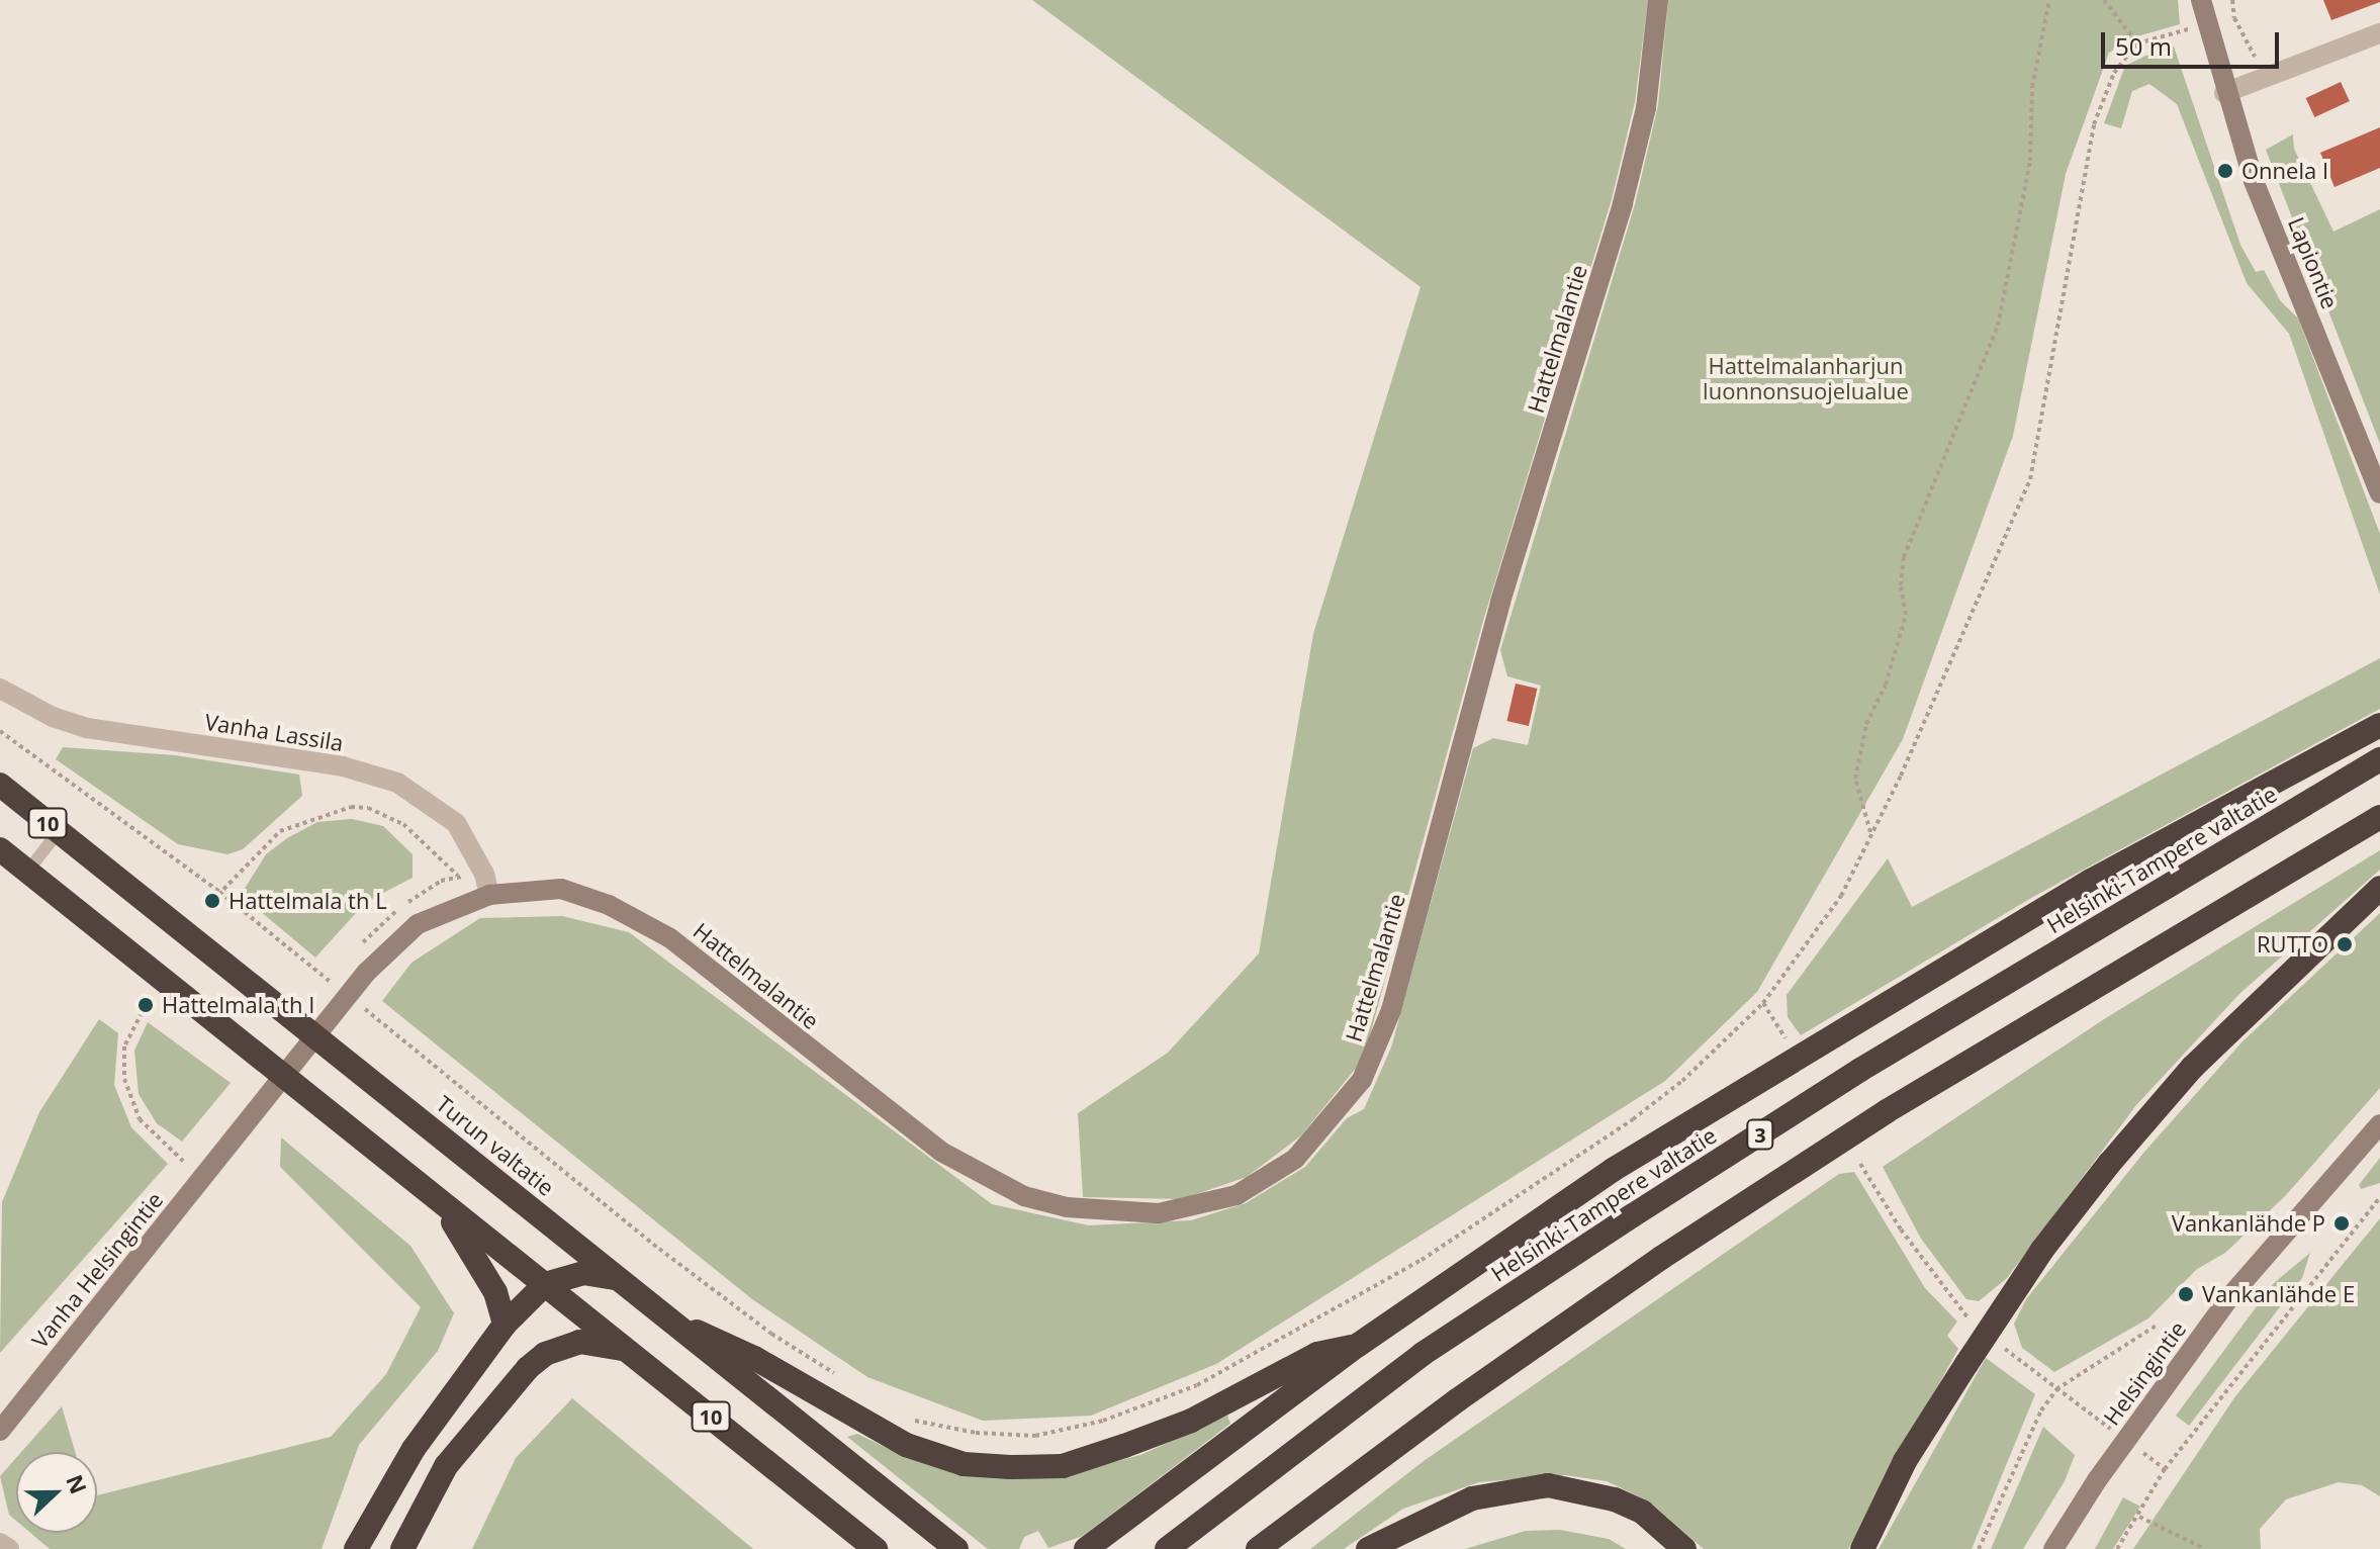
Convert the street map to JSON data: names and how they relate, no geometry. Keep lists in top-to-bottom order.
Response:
{
  "streets": {
    "highway": [
      "10",
      "Helsinki-Tampere valtatie",
      "3",
      "Turun valtatie"
    ],
    "street": [
      "Lapiontie",
      "Hattelmalantie",
      "Vanha Lassila",
      "Vanha Helsingintie",
      "Helsingintie"
    ]
  },
  "crossings": [
    ["Hattelmalantie", "Vanha Lassila"],
    ["Hattelmalantie", "Vanha Helsingintie"]
  ],
  "parks": ["Hattelmalanharjun luonnonsuojelualue"],
  "places": [
    "Onnela I",
    "Hattelmala th L",
    "RUTTO",
    "Hattelmala th I",
    "Vankanlähde P",
    "Vankanlähde E"
  ],
  "scale_bar": "50 m",
  "north": "right"
}
